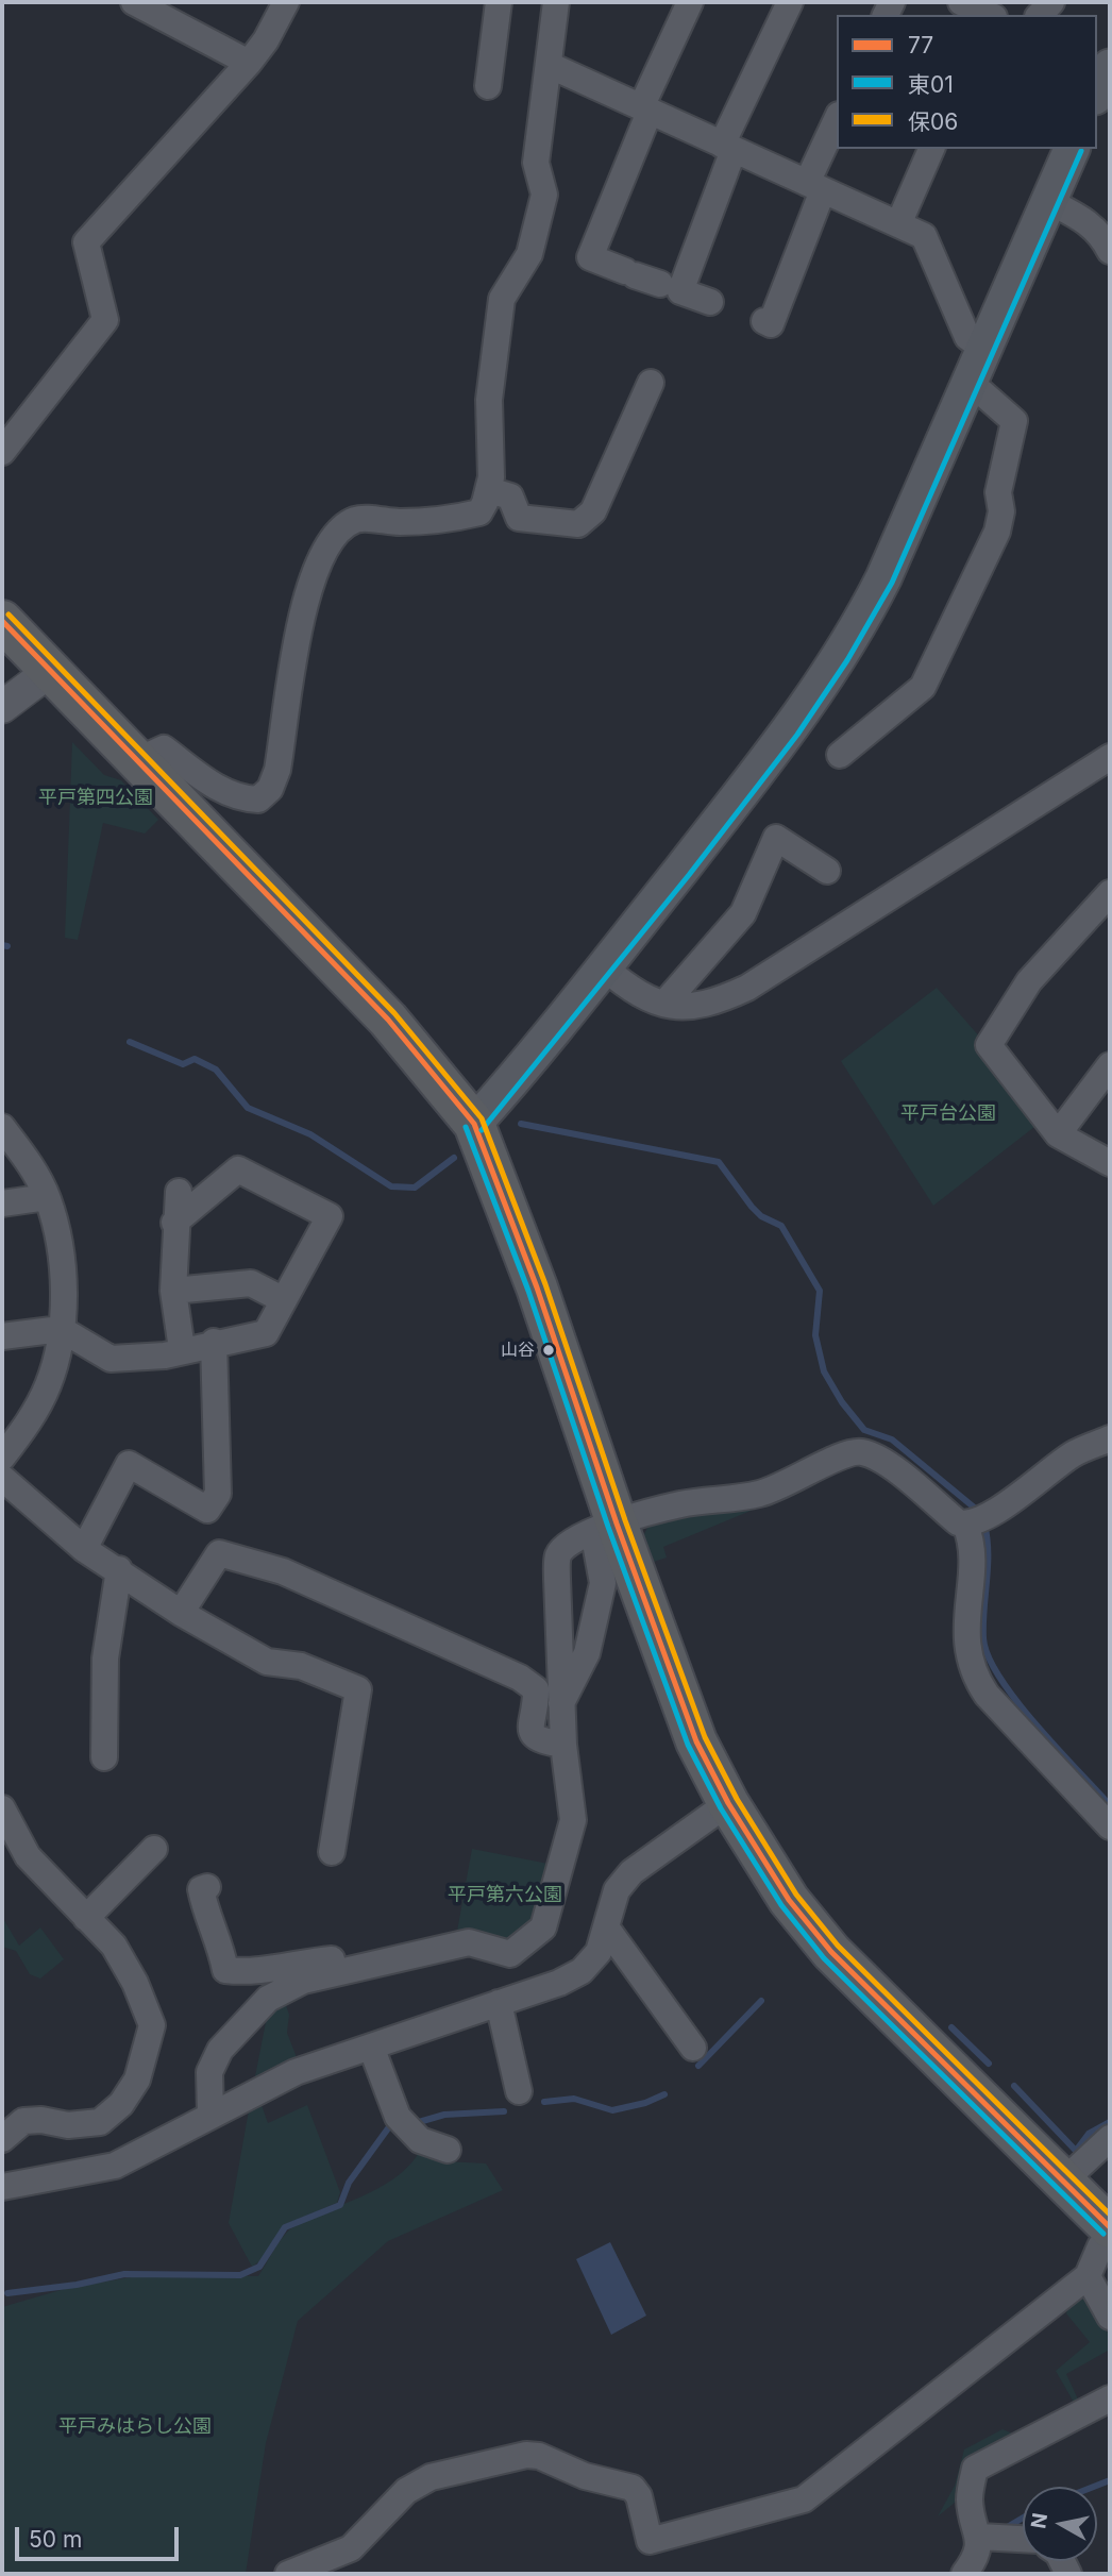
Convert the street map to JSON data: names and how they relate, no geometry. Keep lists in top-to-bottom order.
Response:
{
  "parks": [
    "平戸第四公園",
    "平戸台公園",
    "平戸第六公園",
    "平戸みはらし公園"
  ],
  "places": ["山谷"],
  "lines": ["transit line 東01", "transit line 保06", "transit line 77"],
  "legend": ["77", "東01", "保06"],
  "scale_bar": "50 m",
  "north": "left"
}
